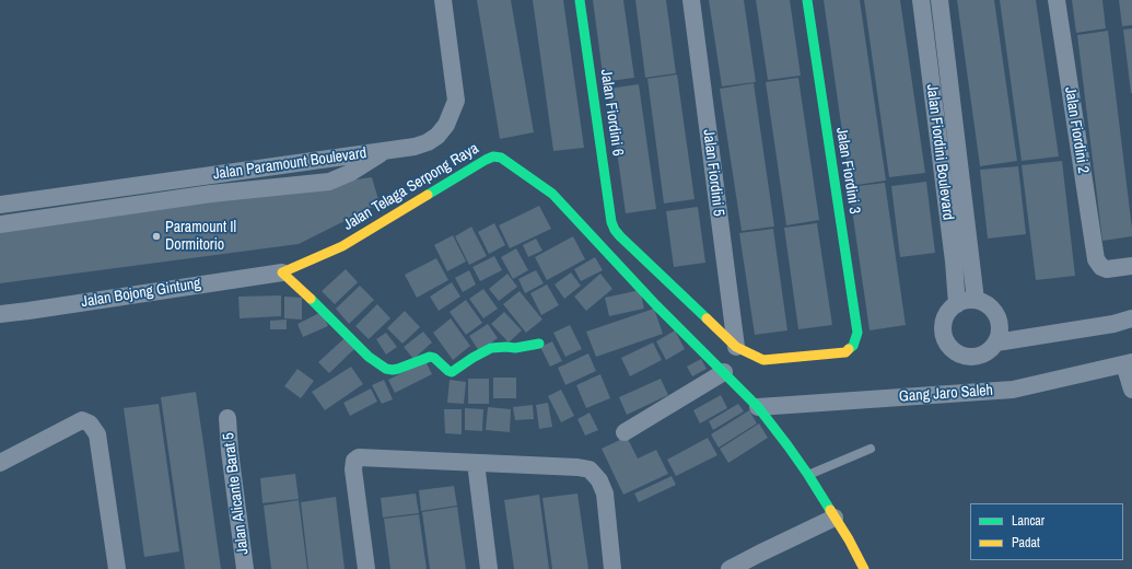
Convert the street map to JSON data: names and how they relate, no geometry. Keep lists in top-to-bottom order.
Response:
{
  "streets": {
    "street": [
      "Jalan Fiordini 6",
      "Jalan Fiordini 2",
      "Jalan Fiordini Boulevard",
      "Jalan Paramount Boulevard",
      "Jalan Fiordini 3",
      "Jalan Fiordini 5",
      "Jalan Telaga Serpong Raya",
      "Jalan Bojong Gintung",
      "Gang Jaro Saleh",
      "Jalan Alicante Barat 5"
    ]
  },
  "crossings": [
    ["Jalan Fiordini 6", "Jalan Fiordini 3"],
    ["Jalan Fiordini 6", "Jalan Fiordini 5"],
    ["Jalan Fiordini 3", "Jalan Fiordini 5"],
    ["Jalan Telaga Serpong Raya", "Jalan Bojong Gintung"],
    ["Jalan Telaga Serpong Raya", "Gang Jaro Saleh"]
  ],
  "places": ["Paramount Il Dormitorio"],
  "legend": ["Lancar", "Padat"]
}
